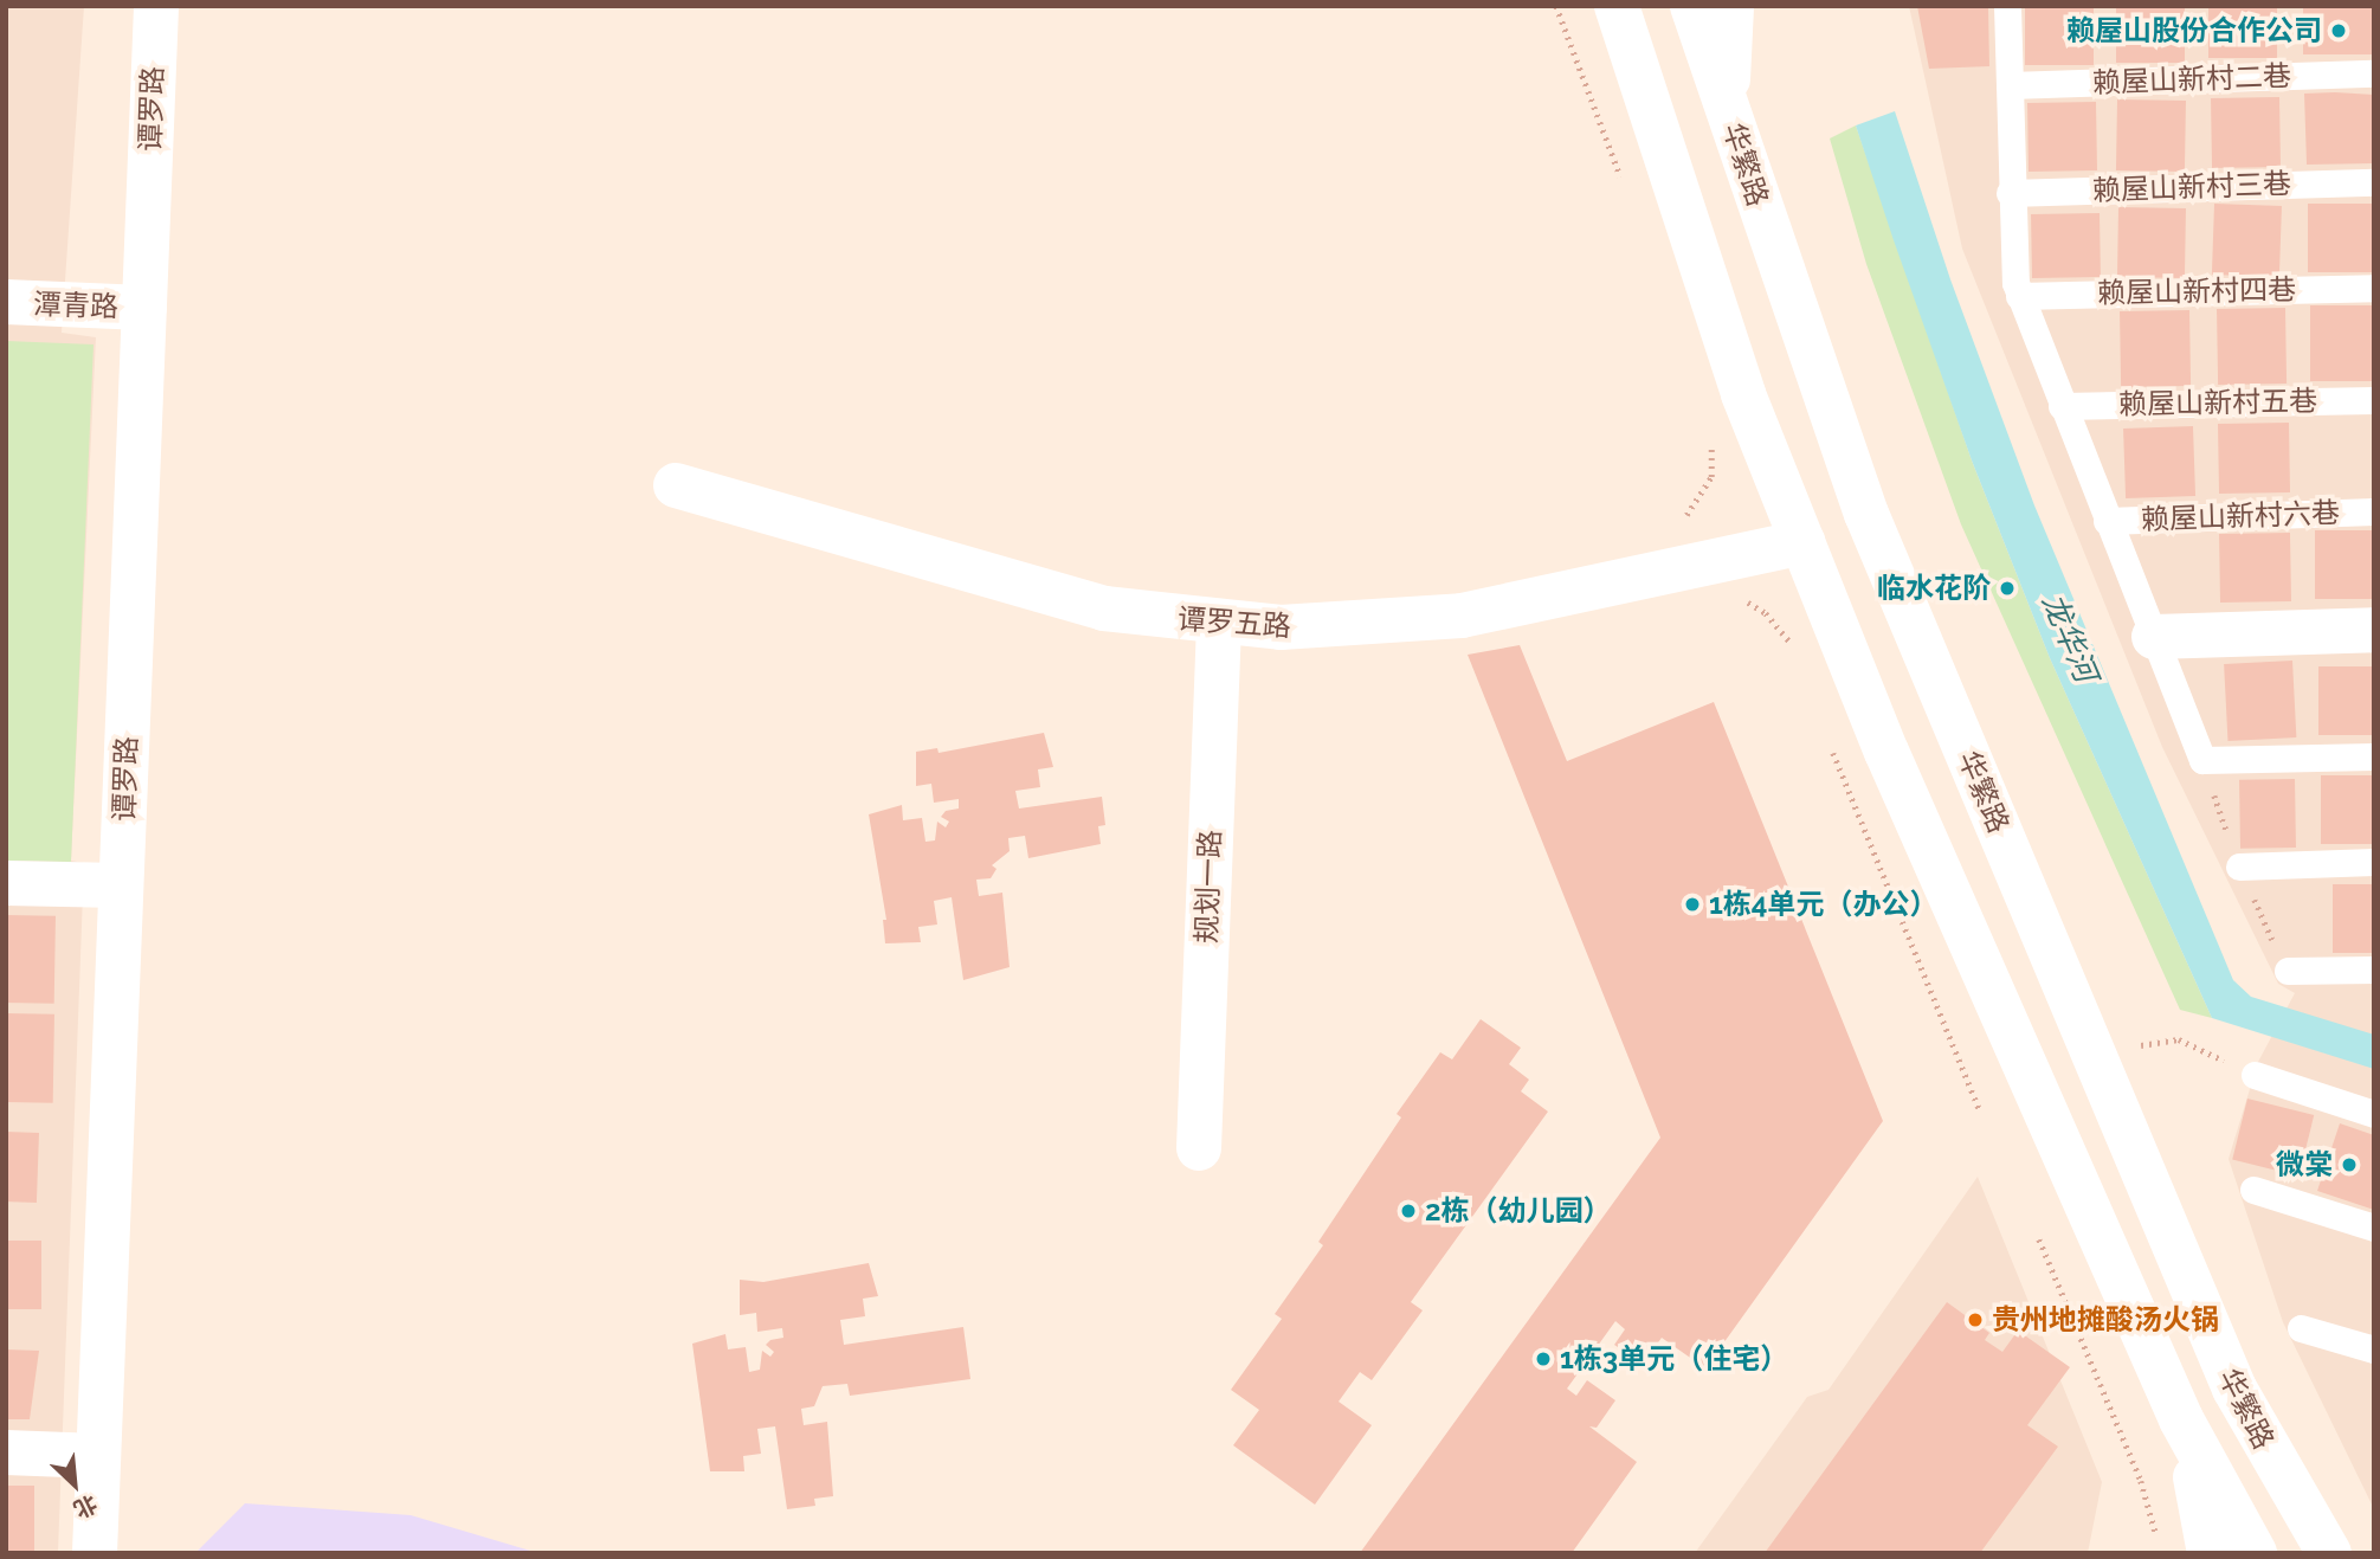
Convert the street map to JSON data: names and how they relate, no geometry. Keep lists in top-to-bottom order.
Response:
{
  "streets": {
    "street": [
      "谭罗路",
      "华繁路",
      "潭青路",
      "谭罗五路",
      "规划一路"
    ],
    "lane": [
      "赖屋山新村二巷",
      "赖屋山新村三巷",
      "赖屋山新村四巷",
      "赖屋山新村五巷",
      "赖屋山新村六巷"
    ]
  },
  "crossings": [
    ["谭罗路", "潭青路"],
    ["谭罗五路", "规划一路"]
  ],
  "water": ["龙华河"],
  "places": [
    "赖屋山股份合作公司",
    "临水花阶",
    "1栋4单元（办公）",
    "微棠",
    "2栋（幼儿园）",
    "贵州地摊酸汤火锅",
    "1栋3单元（住宅）"
  ],
  "north": "bottom right"
}
